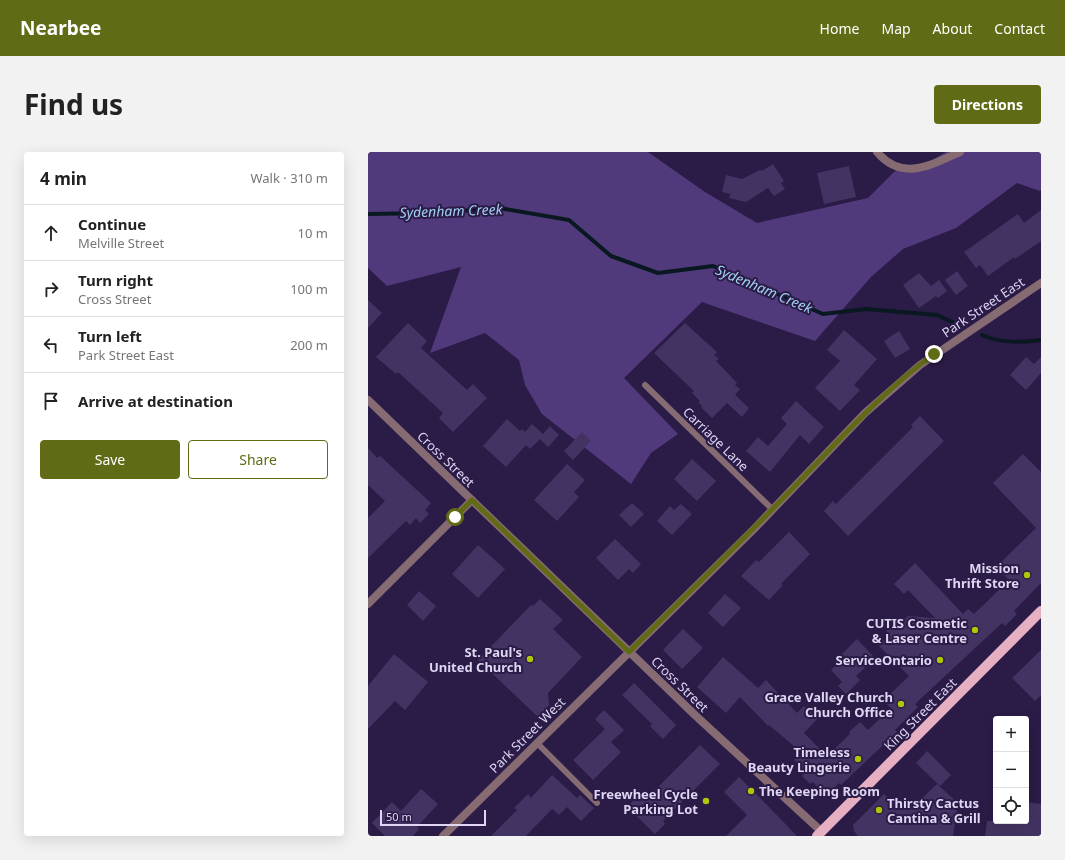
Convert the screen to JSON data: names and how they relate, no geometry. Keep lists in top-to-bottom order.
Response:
{
  "streets": {
    "main road": ["King Street East"],
    "street": ["Park Street East", "Cross Street", "Park Street West"],
    "lane": ["Carriage Lane"]
  },
  "crossings": [
    ["Park Street East", "Carriage Lane"],
    ["Park Street East", "Cross Street"],
    ["Park Street East", "Park Street West"],
    ["Cross Street", "King Street East"],
    ["Cross Street", "Park Street West"]
  ],
  "water": ["Sydenham Creek"],
  "places": [
    "Mission Thrift Store",
    "CUTIS Cosmetic & Laser Centre",
    "St. Paul's United Church",
    "ServiceOntario",
    "Grace Valley Church Church Office",
    "Timeless Beauty Lingerie",
    "The Keeping Room",
    "Freewheel Cycle Parking Lot",
    "Thirsty Cactus Cantina & Grill"
  ],
  "scale_bar": "50 m",
  "page": {
    "header": "Nearbee",
    "nav": [
      "Home",
      "Map",
      "About",
      "Contact"
    ],
    "title": "Find us",
    "buttons": [
      "Directions",
      ["Save", "Share"]
    ],
    "heading": ["4 min", "Walk · 310 m"],
    "list": [
      ["Continue", "Melville Street", "10 m"],
      ["Turn right", "Cross Street", "100 m"],
      ["Turn left", "Park Street East", "200 m"],
      "Arrive at destination"
    ],
    "map_buttons": ["+", "−"],
    "scale": "50 m"
  }
}
